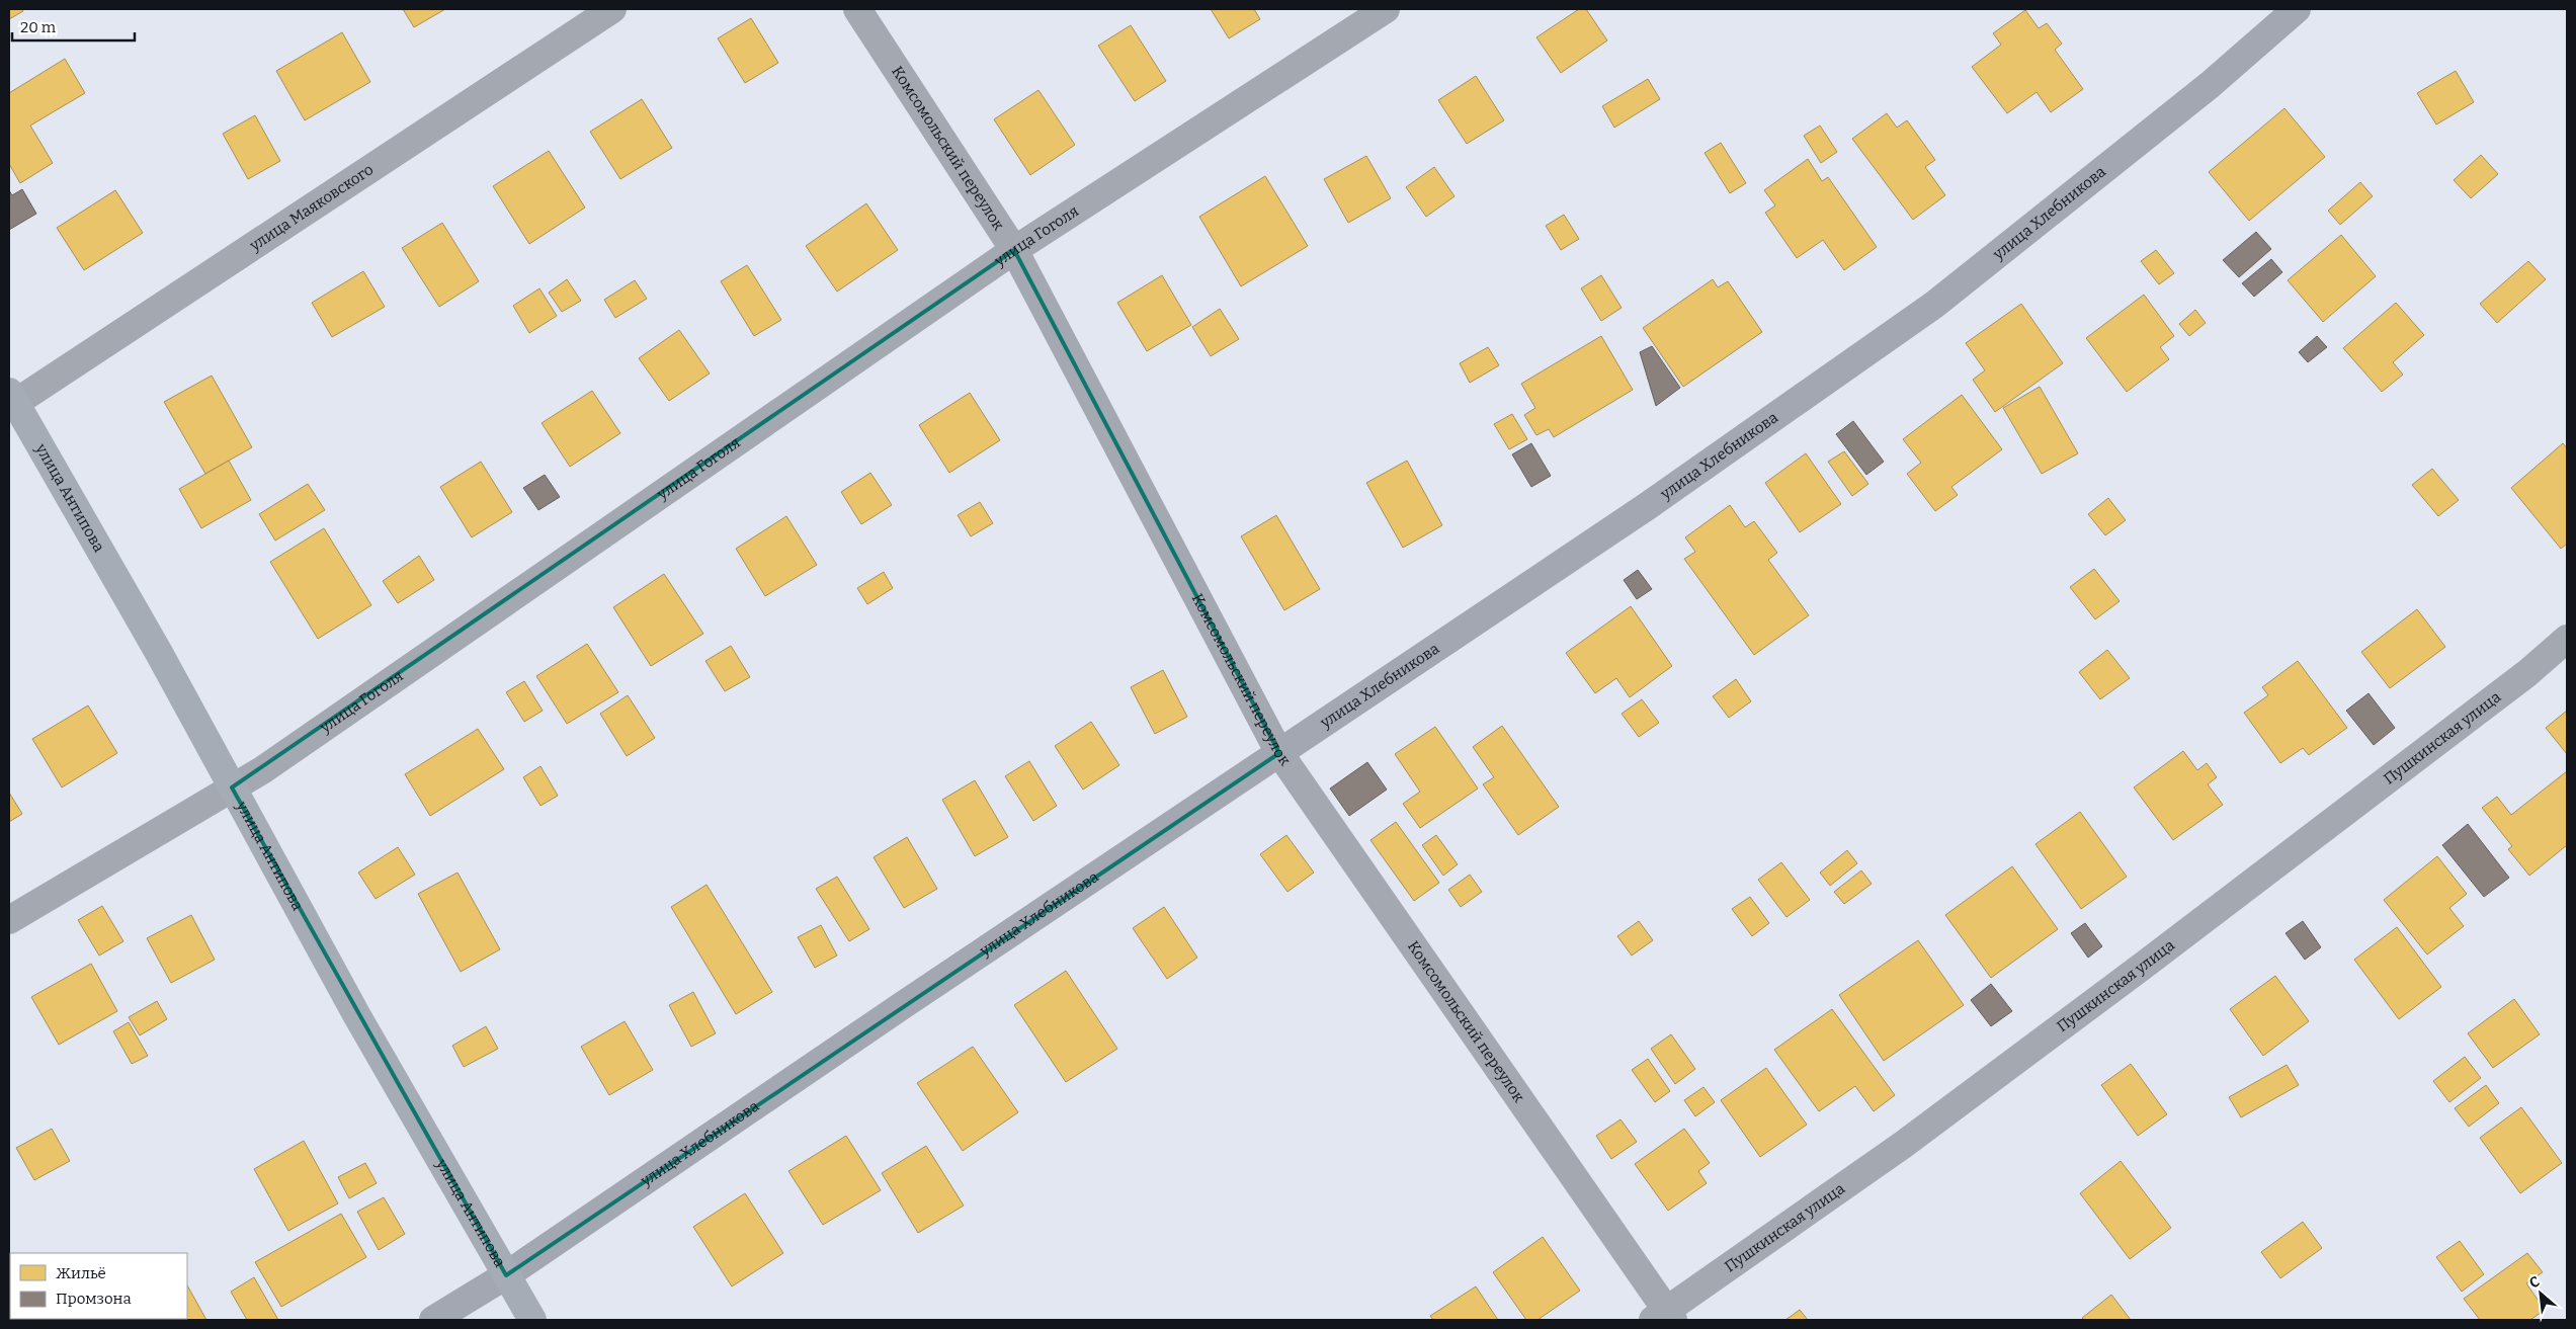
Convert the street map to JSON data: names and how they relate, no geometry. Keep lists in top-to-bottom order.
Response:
{
  "streets": {
    "main road": ["улица Антипова"],
    "street": [
      "Комсомольский переулок",
      "улица Маяковского",
      "улица Хлебникова",
      "улица Гоголя",
      "Пушкинская улица"
    ]
  },
  "crossings": [
    ["Комсомольский переулок", "улица Хлебникова"],
    ["Комсомольский переулок", "улица Гоголя"],
    ["Комсомольский переулок", "Пушкинская улица"],
    ["улица Маяковского", "улица Антипова"],
    ["улица Хлебникова", "улица Антипова"],
    ["улица Гоголя", "улица Антипова"]
  ],
  "legend": ["Жильё", "Промзона"],
  "scale_bar": "20 m",
  "north": "top left"
}
